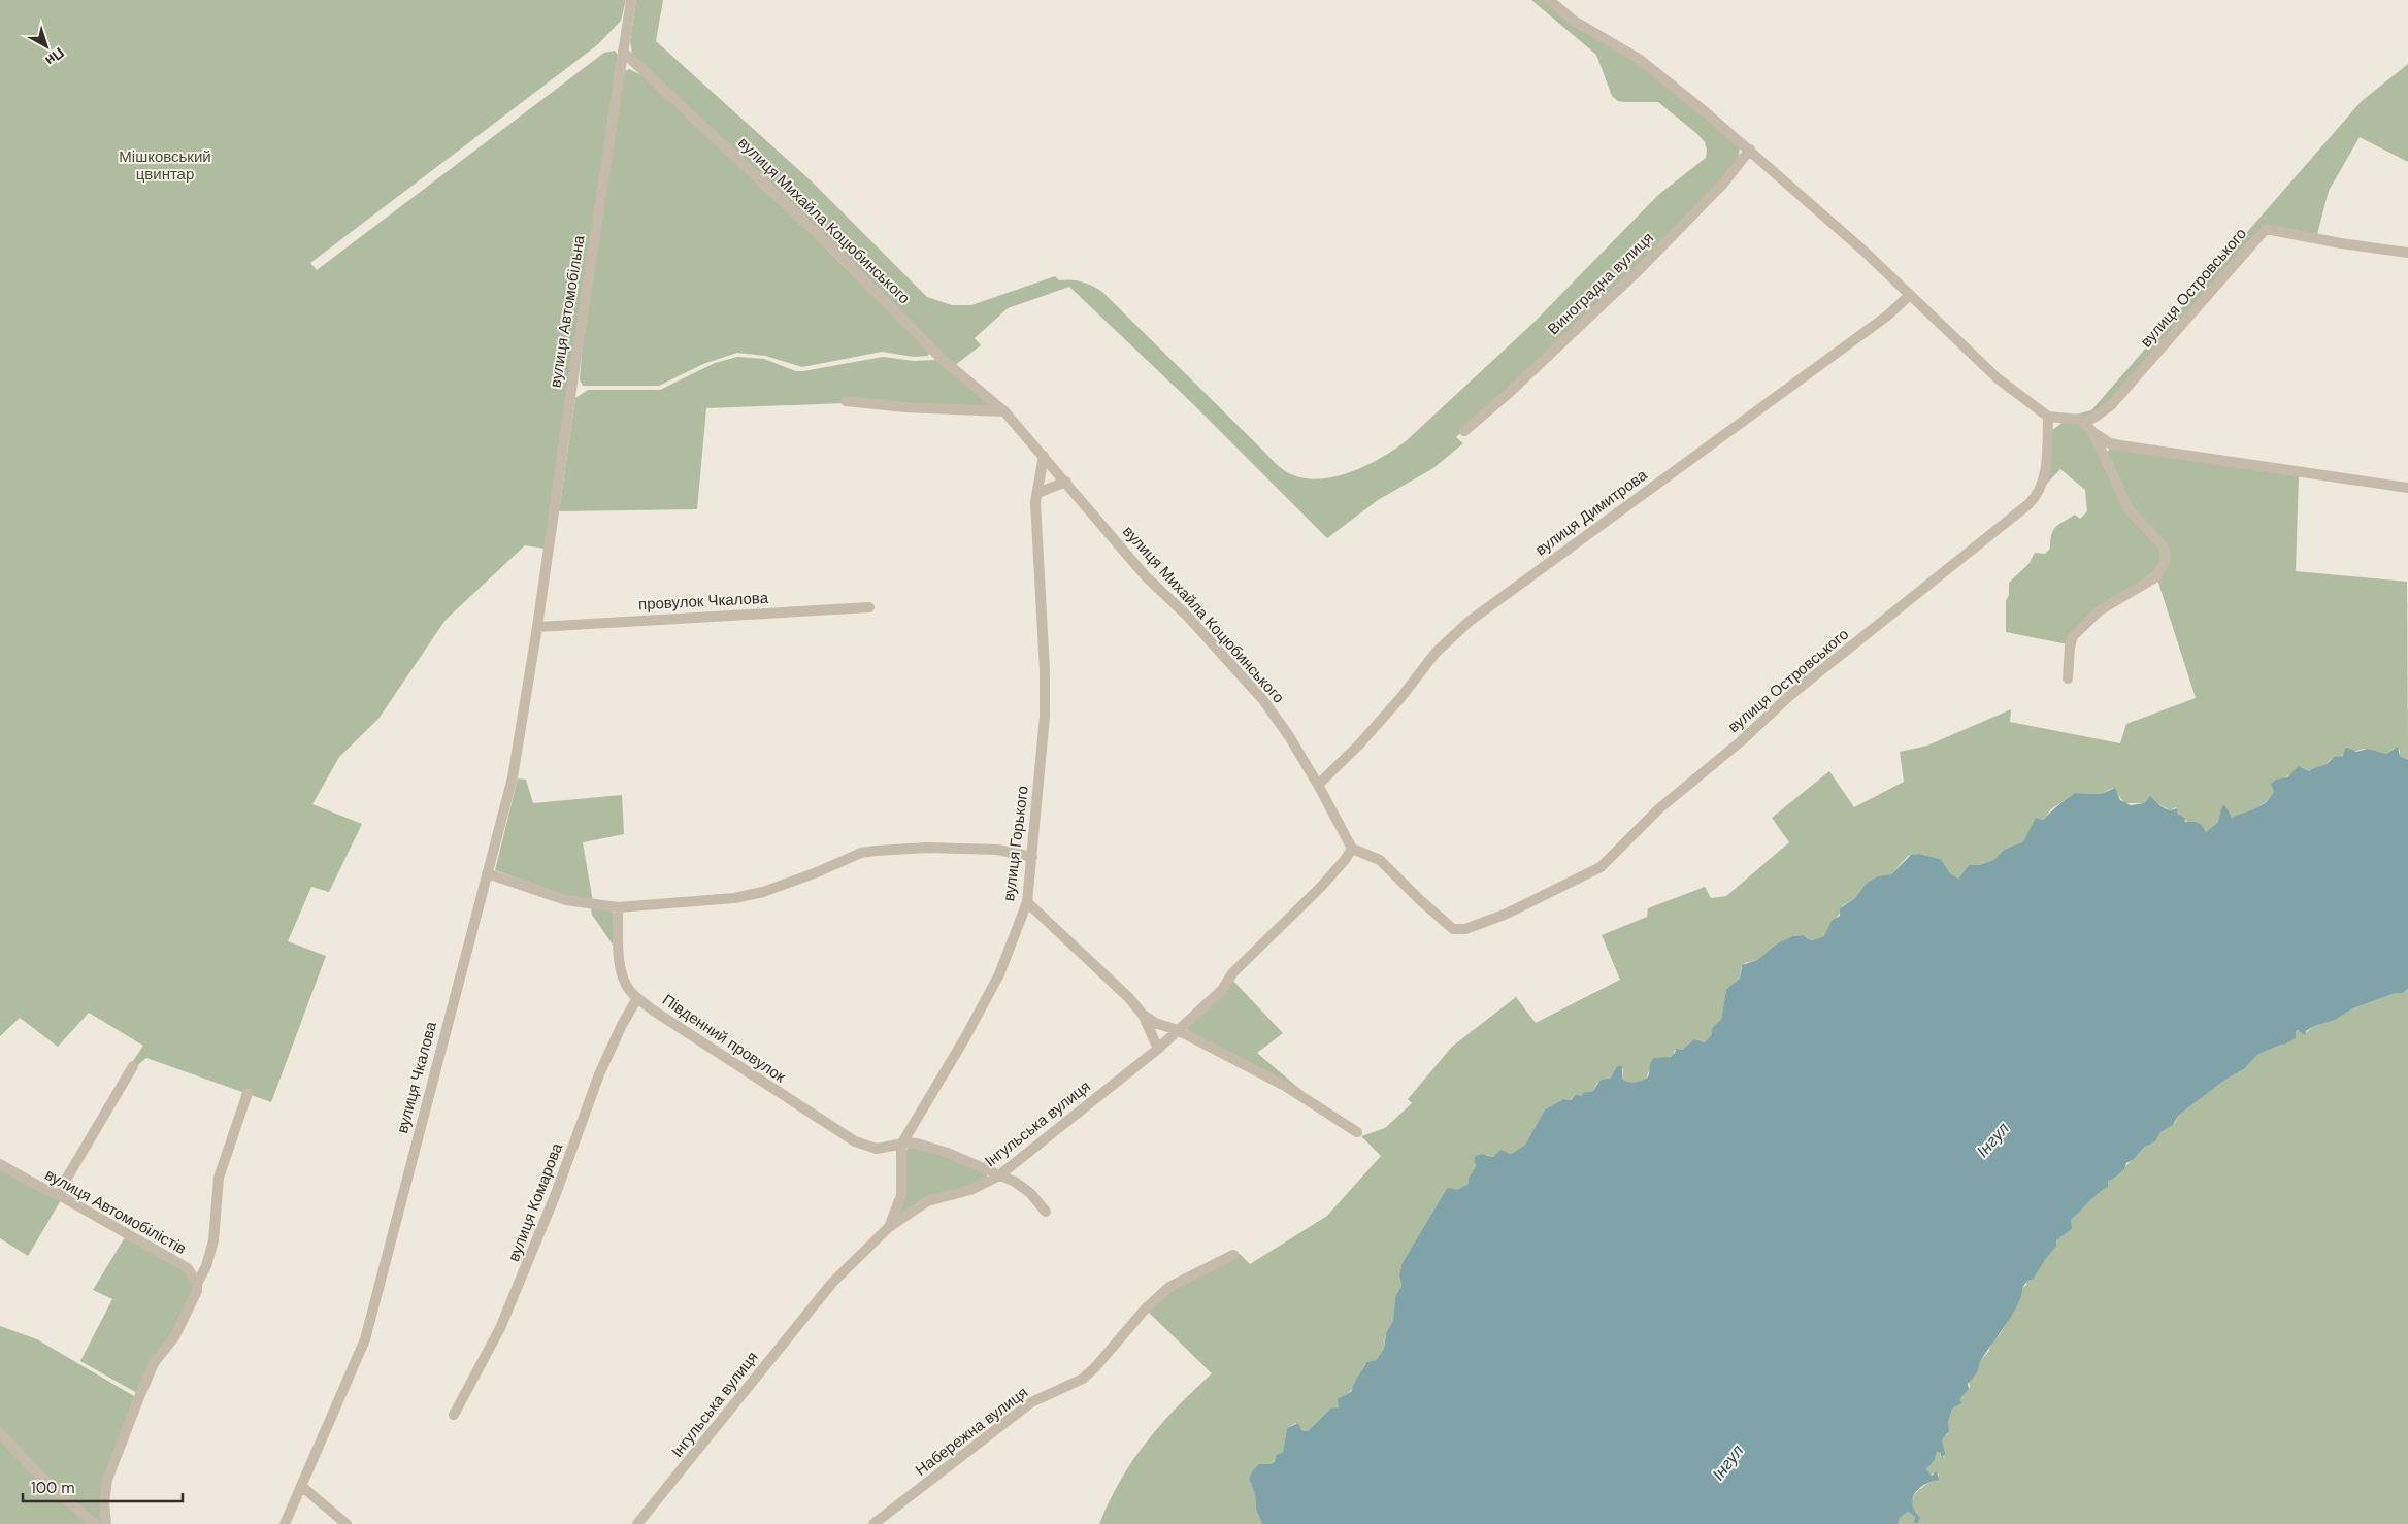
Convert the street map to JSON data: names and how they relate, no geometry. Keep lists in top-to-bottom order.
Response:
{
  "streets": {
    "street": [
      "вулиця Михайла Коцюбинського",
      "Виноградна вулиця",
      "вулиця Островського",
      "вулиця Автомобільна",
      "вулиця Димитрова",
      "провулок Чкалова",
      "вулиця Горького",
      "Південний провулок",
      "вулиця Чкалова",
      "Інгульська вулиця",
      "вулиця Комарова",
      "вулиця Автомобілістів",
      "Набережна вулиця"
    ]
  },
  "crossings": [
    ["вулиця Михайла Коцюбинського", "вулиця Островського"],
    ["вулиця Михайла Коцюбинського", "вулиця Автомобільна"],
    ["вулиця Михайла Коцюбинського", "вулиця Димитрова"],
    ["вулиця Михайла Коцюбинського", "вулиця Горького"],
    ["вулиця Михайла Коцюбинського", "Інгульська вулиця"],
    ["вулиця Островського", "Інгульська вулиця"],
    ["вулиця Автомобільна", "провулок Чкалова"],
    ["вулиця Автомобільна", "вулиця Чкалова"],
    ["провулок Чкалова", "вулиця Чкалова"],
    ["вулиця Горького", "Південний провулок"],
    ["Південний провулок", "Інгульська вулиця"],
    ["Південний провулок", "вулиця Комарова"]
  ],
  "water": ["Інгул"],
  "parks": ["Мішковський цвинтар"],
  "scale_bar": "100 m",
  "north": "bottom right"
}
